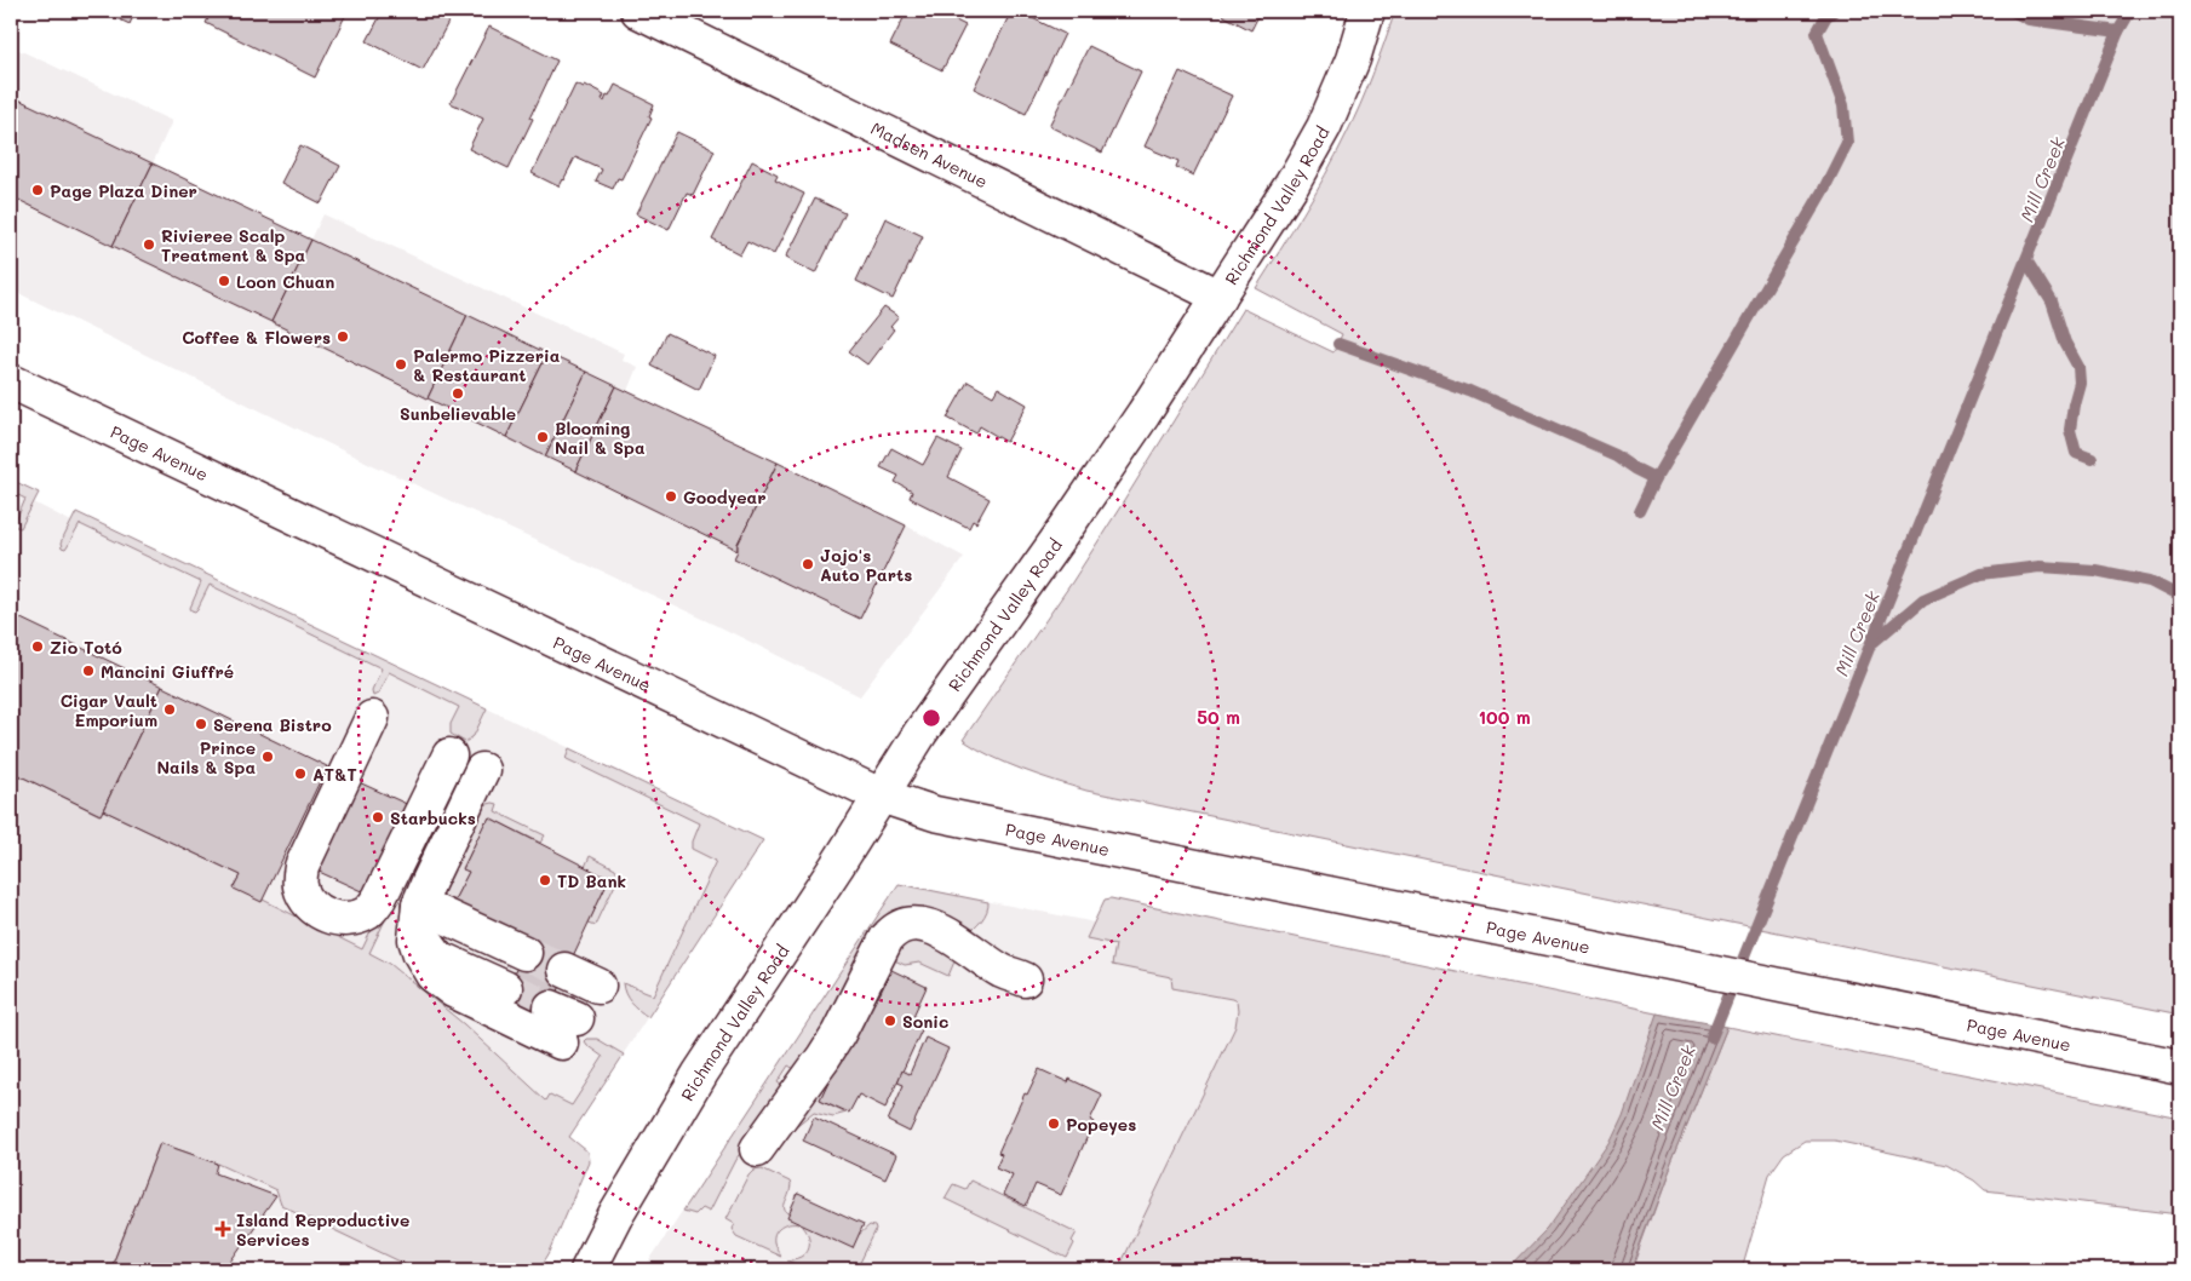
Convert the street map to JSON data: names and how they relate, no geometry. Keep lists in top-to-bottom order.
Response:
{
  "streets": {
    "street": ["Madsen Avenue", "Richmond Valley Road", "Page Avenue"]
  },
  "crossings": [
    ["Madsen Avenue", "Richmond Valley Road"],
    ["Richmond Valley Road", "Page Avenue"]
  ],
  "water": ["Mill Creek"],
  "places": {
    "other": [
      "Page Plaza Diner",
      "Rivieree Scalp Treatment & Spa",
      "Loon Chuan",
      "Coffee & Flowers",
      "Palermo Pizzeria & Restaurant",
      "Sunbelievable",
      "Blooming Nail & Spa",
      "Goodyear",
      "Jojo's Auto Parts",
      "Zio Totó",
      "Mancini Giuffré",
      "Cigar Vault Emporium",
      "Serena Bistro",
      "Prince Nails & Spa",
      "AT&T",
      "Starbucks",
      "TD Bank",
      "Sonic",
      "Popeyes"
    ],
    "health": ["Island Reproductive Services"]
  },
  "rings": ["50 m", "100 m"]
}
